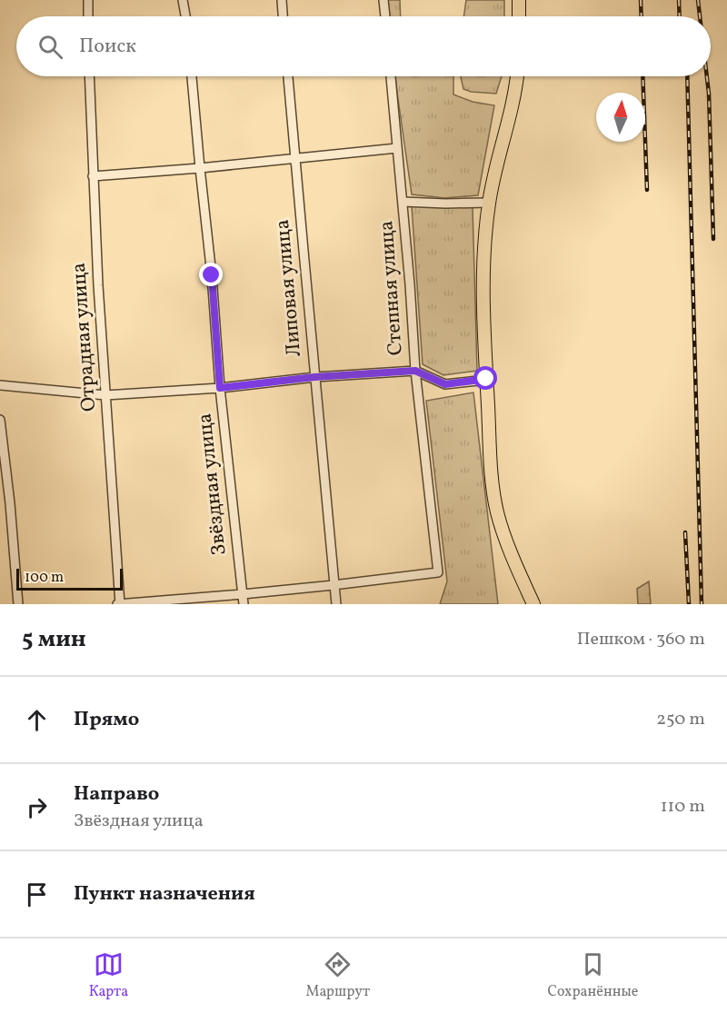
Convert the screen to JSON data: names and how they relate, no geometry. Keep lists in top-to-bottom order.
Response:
{
  "streets": {
    "street": [
      "Липовая улица",
      "Степная улица",
      "Отрадная улица",
      "Звёздная улица"
    ]
  },
  "crossings": [
    ["Липовая улица", "Степная улица"]
  ],
  "scale_bar": "100 m",
  "north": "top",
  "page": {
    "search": "Поиск",
    "scale": "100 m",
    "heading": ["5 мин", "Пешком · 360 m"],
    "list": [
      ["Прямо", "250 m"],
      ["Направо", "Звёздная улица", "110 m"],
      "Пункт назначения"
    ],
    "nav": ["Карта", "Маршрут", "Сохранённые"]
  }
}
